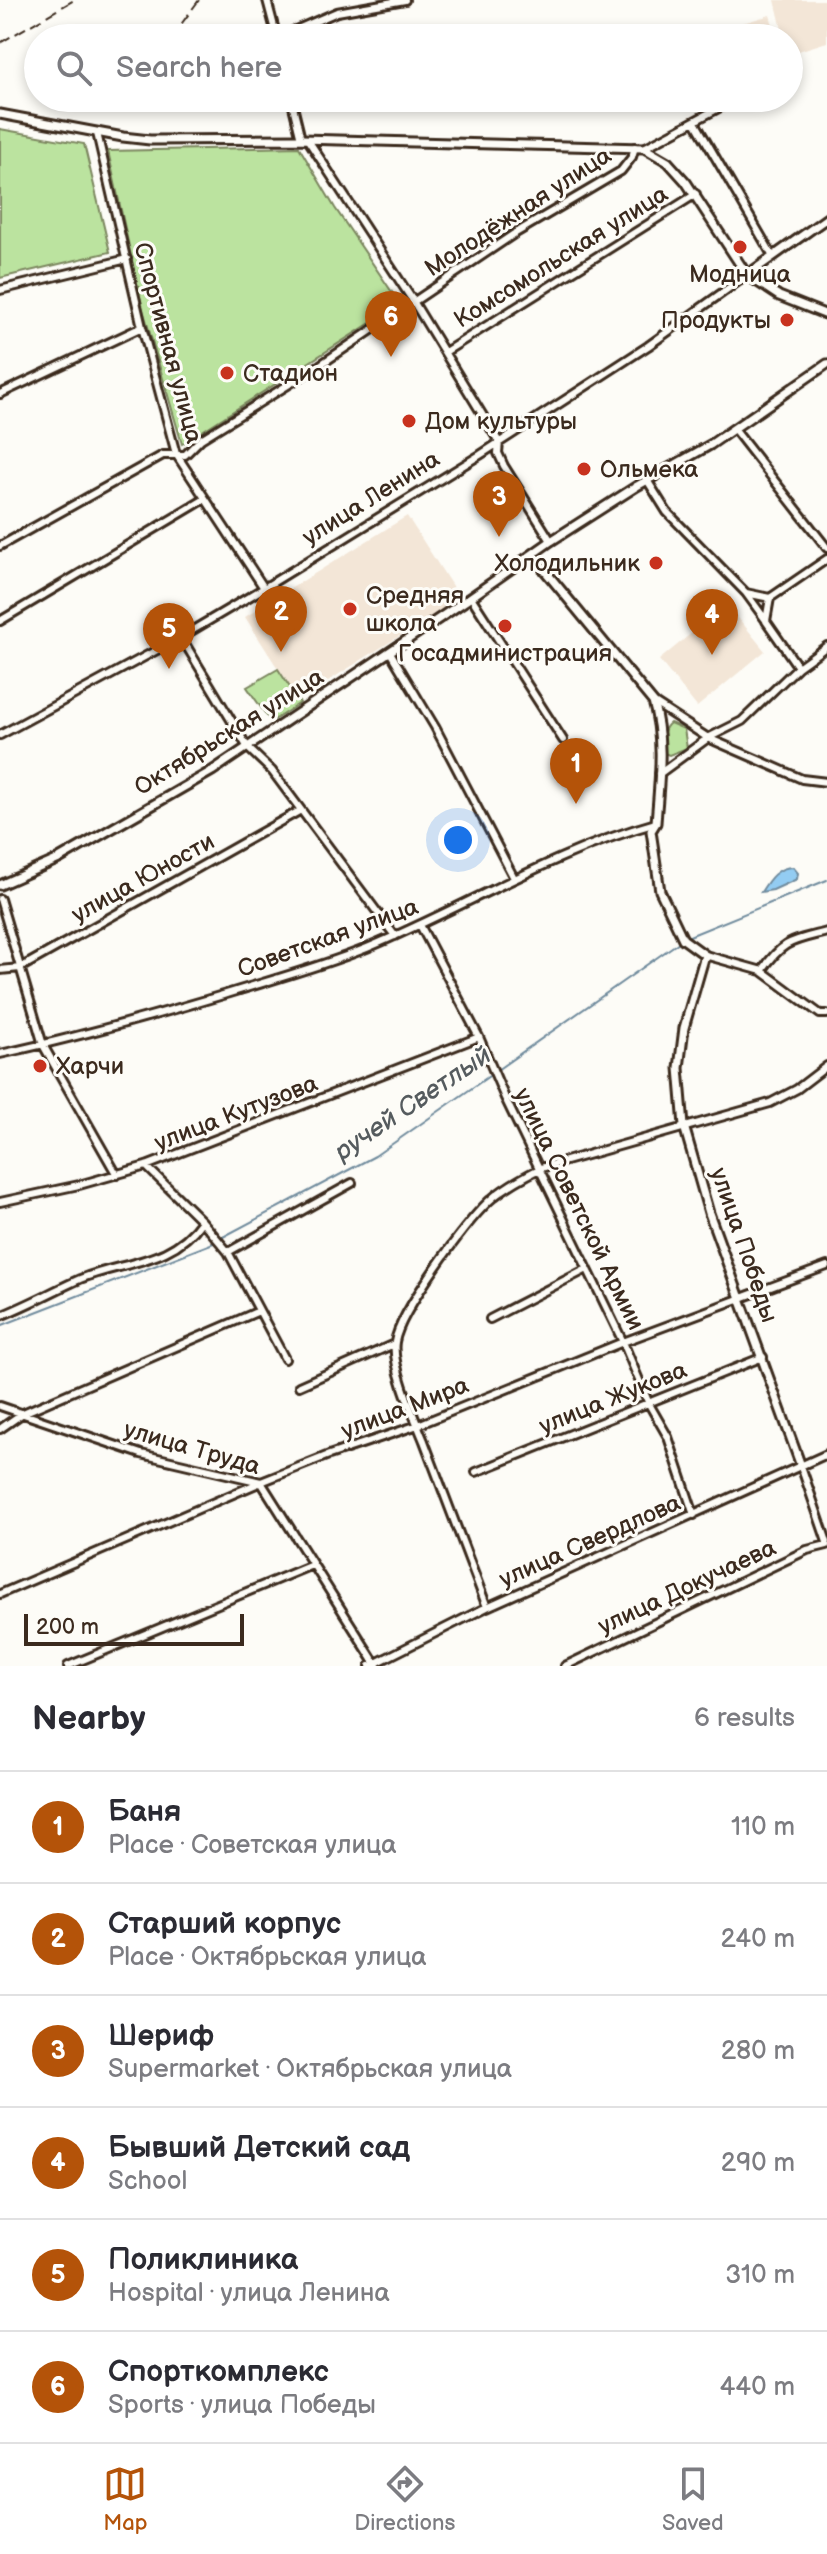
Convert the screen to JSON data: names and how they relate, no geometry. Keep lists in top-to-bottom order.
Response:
{
  "streets": {
    "street": [
      "Молодёжная улица",
      "Комсомольская улица",
      "Спортивная улица",
      "улица Ленина",
      "Октябрьская улица",
      "улица Юности",
      "Советская улица",
      "улица Кутузова",
      "улица Советской Армии",
      "улица Победы",
      "улица Жукова",
      "улица Мира",
      "улица Труда",
      "улица Свердлова",
      "улица Докучаева"
    ]
  },
  "crossings": [
    ["Молодёжная улица", "Спортивная улица"],
    ["Спортивная улица", "улица Ленина"],
    ["Советская улица", "улица Советской Армии"],
    ["улица Кутузова", "улица Советской Армии"],
    ["улица Советской Армии", "улица Жукова"],
    ["улица Советской Армии", "улица Мира"],
    ["улица Советской Армии", "улица Свердлова"],
    ["улица Победы", "улица Жукова"],
    ["улица Победы", "улица Мира"],
    ["улица Победы", "улица Свердлова"],
    ["улица Победы", "улица Докучаева"],
    ["улица Мира", "улица Труда"],
    ["улица Труда", "улица Свердлова"]
  ],
  "water": ["ручей Светлый"],
  "places": [
    "Модница",
    "Продукты",
    "Стадион",
    "Дом культуры",
    "Ольмека",
    "Холодильник",
    "Средняя школа",
    "Госадминистрация",
    "Харчи"
  ],
  "scale_bar": "200 m",
  "page": {
    "search": "Search here",
    "pins": [
      "6",
      "3",
      "2",
      "4",
      "5",
      "1"
    ],
    "scale": "200 m",
    "heading": ["Nearby", "6 results"],
    "list": [
      {
        "mark": "1",
        "name": "Баня",
        "note": "Place · Советская улица",
        "value": "110 m"
      },
      {
        "mark": "2",
        "name": "Старший корпус",
        "note": "Place · Октябрьская улица",
        "value": "240 m"
      },
      {
        "mark": "3",
        "name": "Шериф",
        "note": "Supermarket · Октябрьская улица",
        "value": "280 m"
      },
      {
        "mark": "4",
        "name": "Бывший Детский сад",
        "note": "School",
        "value": "290 m"
      },
      {
        "mark": "5",
        "name": "Поликлиника",
        "note": "Hospital · улица Ленина",
        "value": "310 m"
      },
      {
        "mark": "6",
        "name": "Спорткомплекс",
        "note": "Sports · улица Победы",
        "value": "440 m"
      }
    ],
    "nav": ["Map", "Directions", "Saved"]
  }
}
